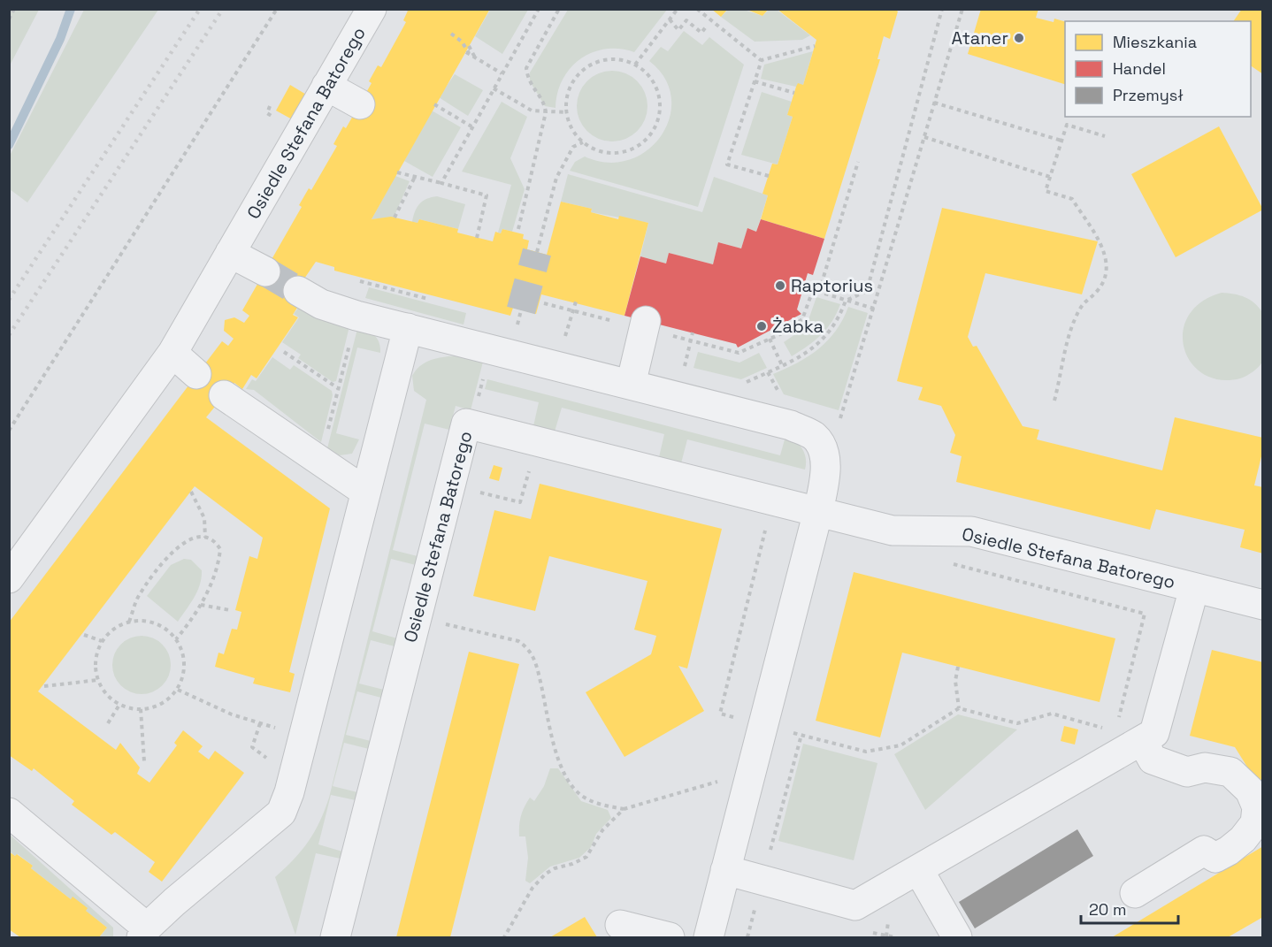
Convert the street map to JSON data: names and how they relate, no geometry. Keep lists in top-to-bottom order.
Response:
{
  "streets": {
    "street": ["Osiedle Stefana Batorego"]
  },
  "places": ["Ataner", "Raptorius", "Żabka"],
  "legend": ["Mieszkania", "Handel", "Przemysł"],
  "scale_bar": "20 m"
}
